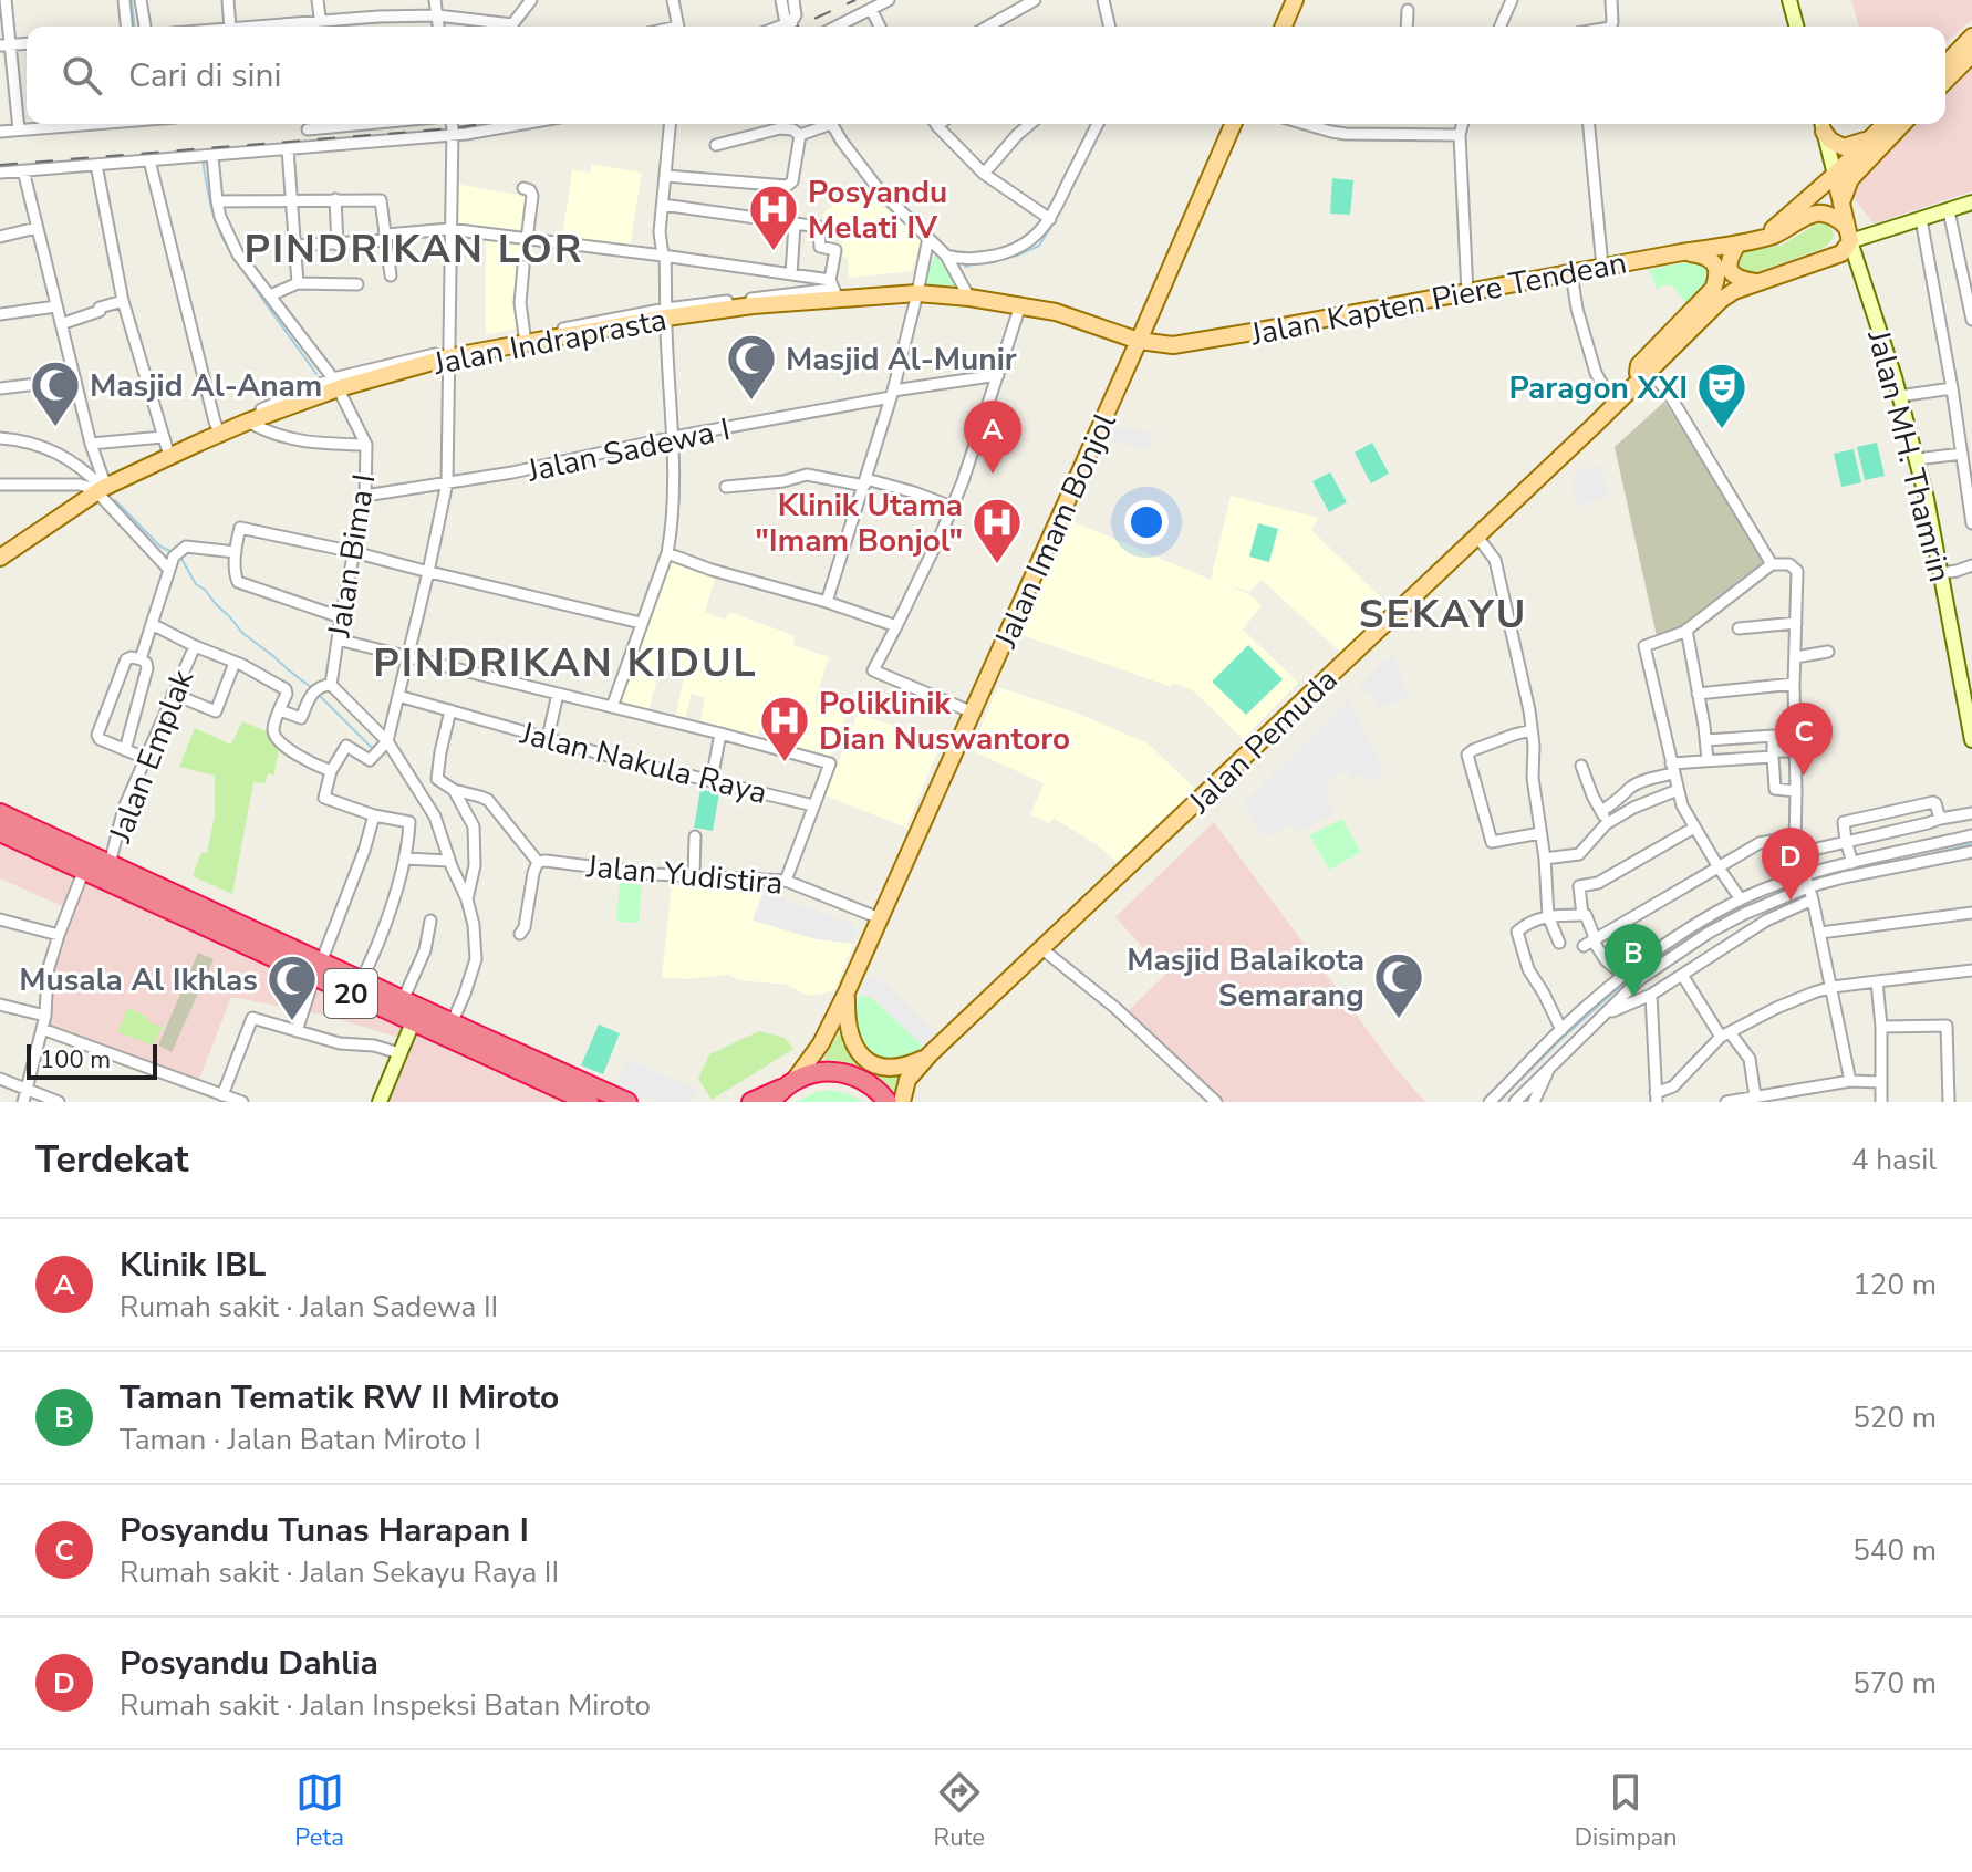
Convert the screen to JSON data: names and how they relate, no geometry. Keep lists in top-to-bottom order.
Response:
{
  "streets": {
    "highway": ["20"],
    "main road": [
      "Jalan Kapten Piere Tendean",
      "Jalan Indraprasta",
      "Jalan MH. Thamrin",
      "Jalan Imam Bonjol",
      "Jalan Pemuda"
    ],
    "street": [
      "Jalan Sadewa I",
      "Jalan Bima I",
      "Jalan Emplak",
      "Jalan Nakula Raya",
      "Jalan Yudistira"
    ]
  },
  "crossings": [
    ["Jalan Kapten Piere Tendean", "Jalan Indraprasta"],
    ["Jalan Kapten Piere Tendean", "Jalan Imam Bonjol"],
    ["Jalan Indraprasta", "Jalan Imam Bonjol"],
    ["Jalan Indraprasta", "Jalan Bima I"],
    ["Jalan Sadewa I", "Jalan Bima I"],
    ["Jalan MH. Thamrin", "Jalan Pemuda"],
    ["Jalan Imam Bonjol", "Jalan Yudistira"],
    ["Jalan Emplak", "20"],
    ["Jalan Nakula Raya", "Jalan Yudistira"]
  ],
  "districts": ["PINDRIKAN LOR", "SEKAYU", "PINDRIKAN KIDUL"],
  "places": {
    "hospital": ["Posyandu Melati IV", "Klinik Utama \"Imam Bonjol\"", "Poliklinik Dian Nuswantoro"],
    "mosque": [
      "Masjid Al-Munir",
      "Masjid Al-Anam",
      "Masjid Balaikota Semarang",
      "Musala Al Ikhlas"
    ],
    "theatre": ["Paragon XXI"]
  },
  "scale_bar": "100 m",
  "page": {
    "search": "Cari di sini",
    "pins": [
      "A",
      "C",
      "D",
      "B"
    ],
    "scale": "100 m",
    "heading": ["Terdekat", "4 hasil"],
    "list": [
      {
        "mark": "A",
        "name": "Klinik IBL",
        "note": "Rumah sakit · Jalan Sadewa II",
        "value": "120 m"
      },
      {
        "mark": "B",
        "name": "Taman Tematik RW II Miroto",
        "note": "Taman · Jalan Batan Miroto I",
        "value": "520 m"
      },
      {
        "mark": "C",
        "name": "Posyandu Tunas Harapan I",
        "note": "Rumah sakit · Jalan Sekayu Raya II",
        "value": "540 m"
      },
      {
        "mark": "D",
        "name": "Posyandu Dahlia",
        "note": "Rumah sakit · Jalan Inspeksi Batan Miroto",
        "value": "570 m"
      }
    ],
    "nav": ["Peta", "Rute", "Disimpan"]
  }
}
